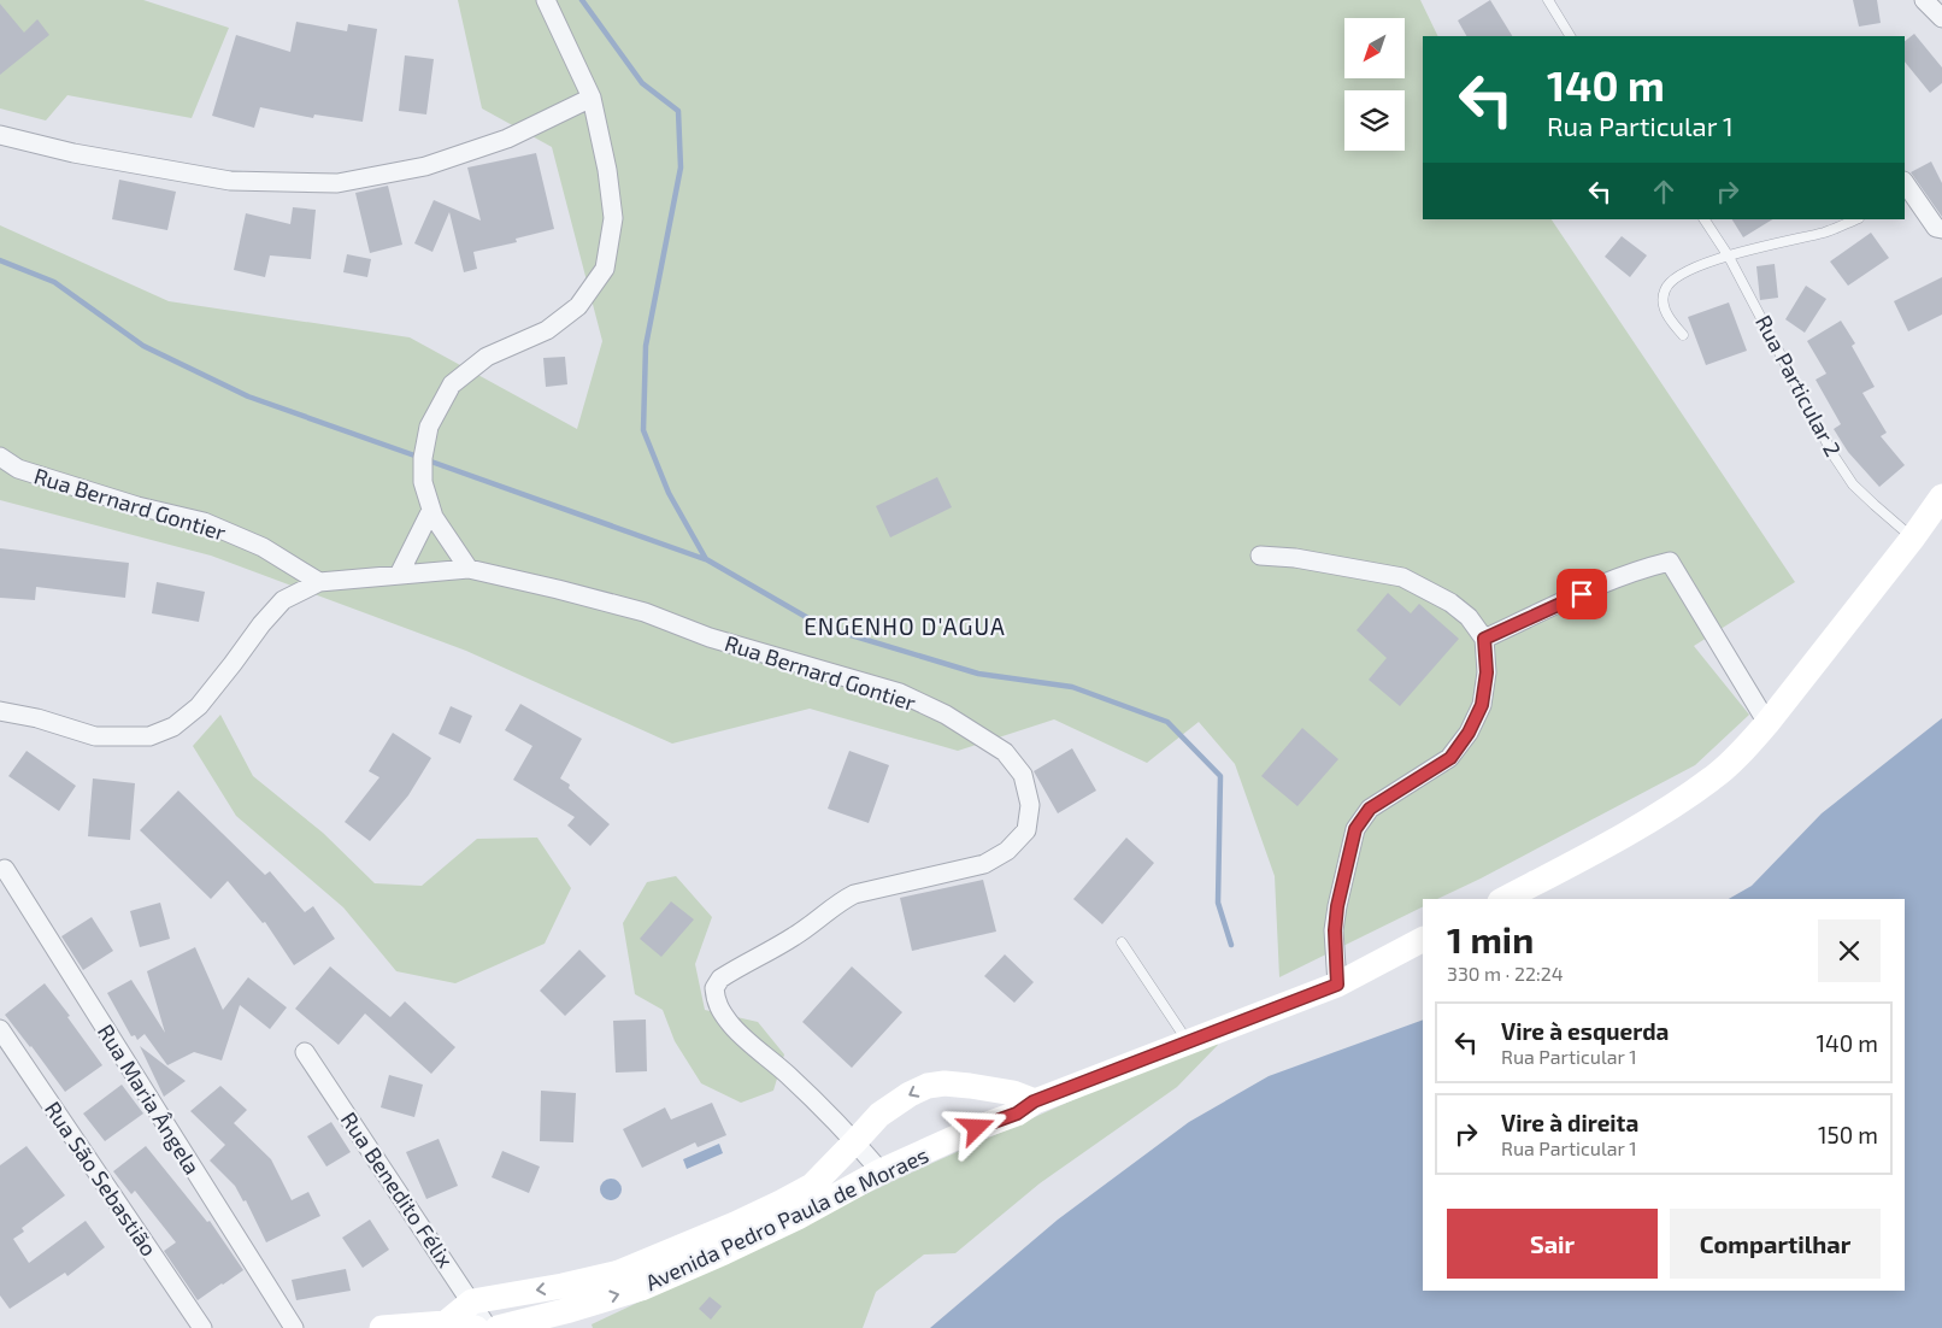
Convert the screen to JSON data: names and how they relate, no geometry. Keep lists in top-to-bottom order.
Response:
{
  "streets": {
    "main road": ["Avenida Pedro Paula de Moraes"],
    "street": [
      "Rua Bernard Gontier",
      "Rua Maria Ângela",
      "Rua São Sebastião",
      "Rua Benedito Félix"
    ],
    "lane": ["Rua Particular 2"]
  },
  "crossings": [
    ["Rua Bernard Gontier", "Avenida Pedro Paula de Moraes"],
    ["Rua Benedito Félix", "Avenida Pedro Paula de Moraes"]
  ],
  "districts": ["ENGENHO D'AGUA"],
  "north": "bottom left",
  "page": {
    "turn": ["140 m", "Rua Particular 1"],
    "heading": ["1 min", "330 m · 22:24"],
    "list": [
      {
        "name": "Vire à esquerda",
        "note": "Rua Particular 1",
        "value": "140 m"
      },
      {
        "name": "Vire à direita",
        "note": "Rua Particular 1",
        "value": "150 m"
      }
    ],
    "buttons": ["Sair", "Compartilhar"]
  }
}
